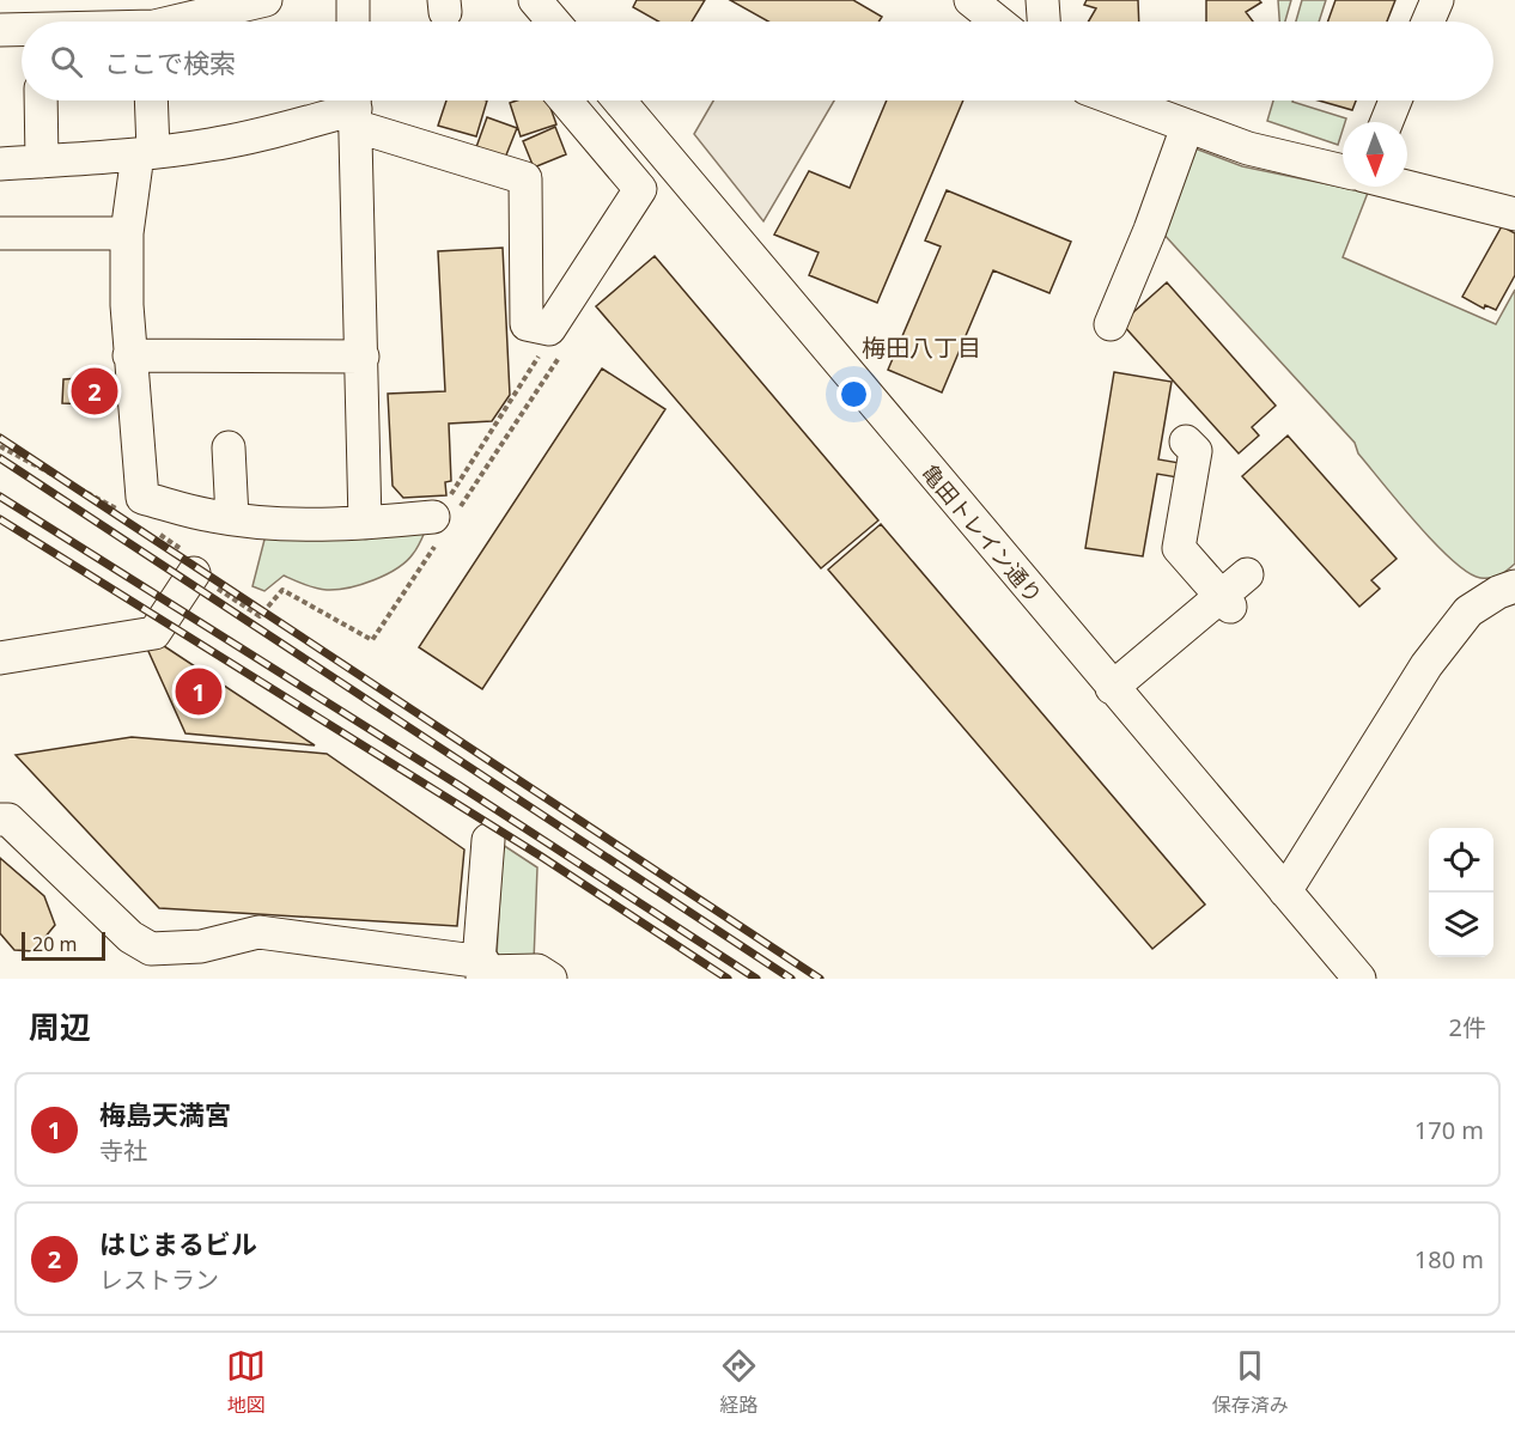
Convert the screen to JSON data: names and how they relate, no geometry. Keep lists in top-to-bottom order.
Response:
{
  "streets": {
    "street": ["亀田トレイン通り"]
  },
  "districts": ["梅田八丁目"],
  "scale_bar": "20 m",
  "north": "bottom",
  "page": {
    "search": "ここで検索",
    "pins": ["2", "1"],
    "scale": "20 m",
    "heading": ["周辺", "2件"],
    "list": [
      {
        "mark": "1",
        "name": "梅島天満宮",
        "note": "寺社",
        "value": "170 m"
      },
      {
        "mark": "2",
        "name": "はじまるビル",
        "note": "レストラン",
        "value": "180 m"
      }
    ],
    "nav": ["地図", "経路", "保存済み"]
  }
}
